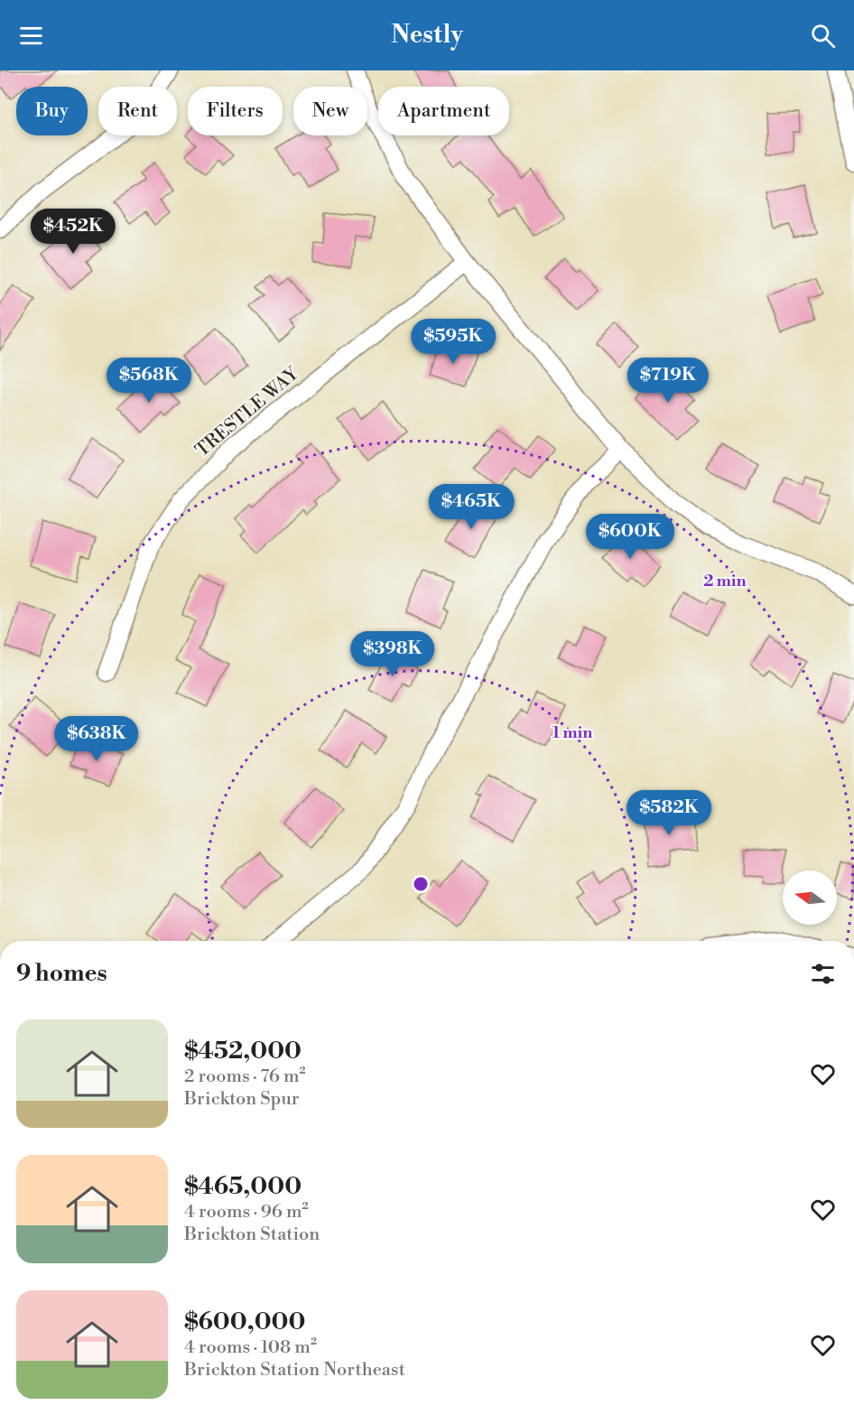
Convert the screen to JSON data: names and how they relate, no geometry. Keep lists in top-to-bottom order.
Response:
{
  "streets": {
    "street": ["TRESTLE WAY"]
  },
  "north": "left",
  "page": {
    "header": "Nestly",
    "chip": [
      "Buy",
      "Rent",
      "Filters",
      "New",
      "Apartment"
    ],
    "price": [
      "$452K",
      "$595K",
      "$568K",
      "$719K",
      "$465K",
      "$600K",
      "$398K",
      "$638K",
      "$582K"
    ],
    "heading": "9 homes",
    "list": [
      {
        "name": "$452,000",
        "note": "2 rooms · 76 m² · Brickton Spur"
      },
      {
        "name": "$465,000",
        "note": "4 rooms · 96 m² · Brickton Station"
      },
      {
        "name": "$600,000",
        "note": "4 rooms · 108 m² · Brickton Station Northeast"
      }
    ]
  },
  "rings": ["2 min", "1 min"]
}
